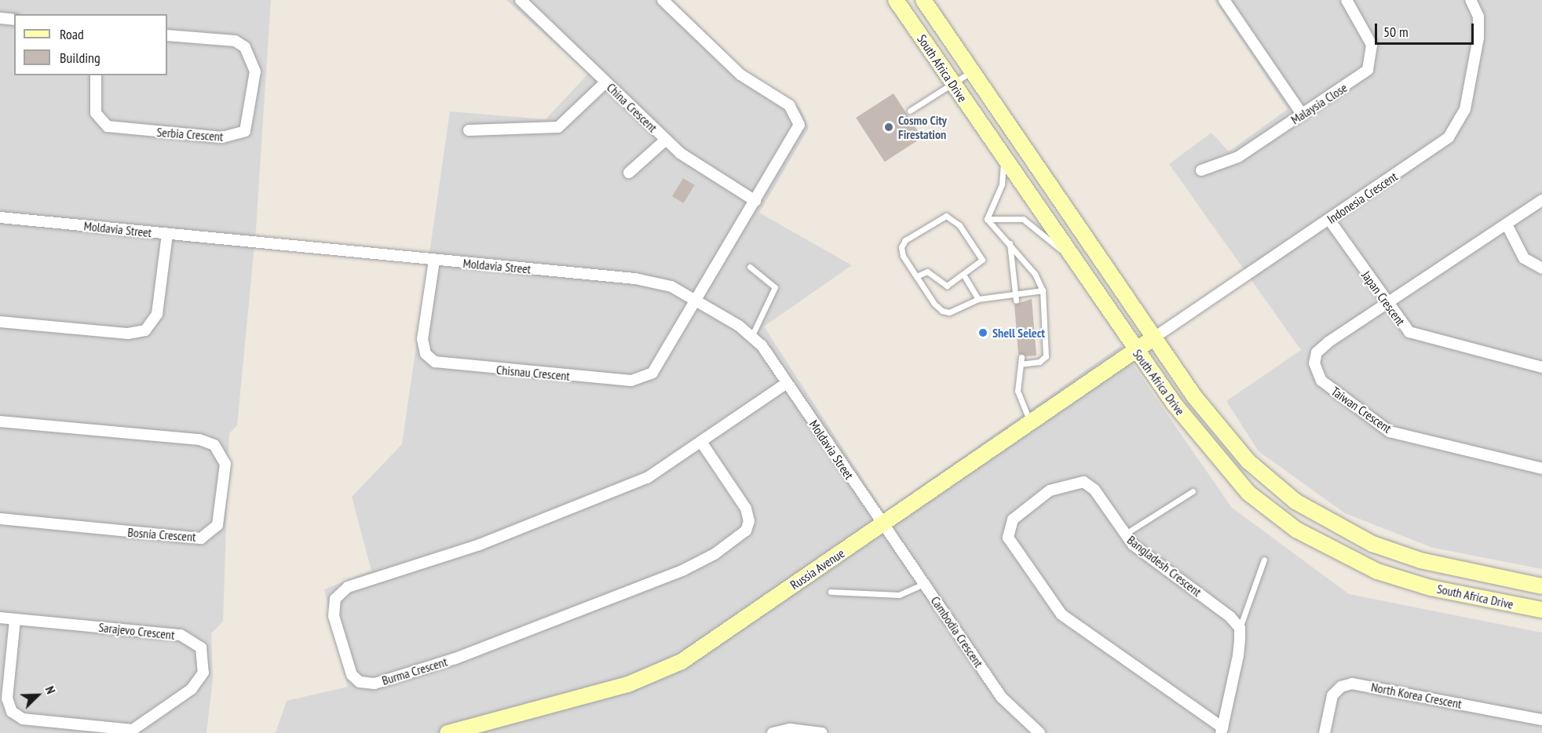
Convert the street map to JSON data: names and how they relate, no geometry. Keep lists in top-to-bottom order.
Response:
{
  "streets": {
    "street": [
      "South Africa Drive",
      "Malaysia Close",
      "China Crescent",
      "Serbia Crescent",
      "Indonesia Crescent",
      "Moldavia Street",
      "Japan Crescent",
      "Chisnau Crescent",
      "Taiwan Crescent",
      "Bosnia Crescent",
      "Bangladesh Crescent",
      "Russia Avenue",
      "Sarajevo Crescent",
      "Cambodia Crescent",
      "Burma Crescent",
      "North Korea Crescent"
    ]
  },
  "crossings": [
    ["South Africa Drive", "Indonesia Crescent"],
    ["South Africa Drive", "Russia Avenue"],
    ["Indonesia Crescent", "Japan Crescent"],
    ["Indonesia Crescent", "Russia Avenue"],
    ["Moldavia Street", "Chisnau Crescent"],
    ["Moldavia Street", "Russia Avenue"],
    ["Moldavia Street", "Cambodia Crescent"],
    ["Moldavia Street", "Burma Crescent"],
    ["Japan Crescent", "Taiwan Crescent"],
    ["Russia Avenue", "Cambodia Crescent"]
  ],
  "places": ["Cosmo City Firestation", "Shell Select"],
  "legend": ["Road", "Building"],
  "scale_bar": "50 m",
  "north": "top right"
}
